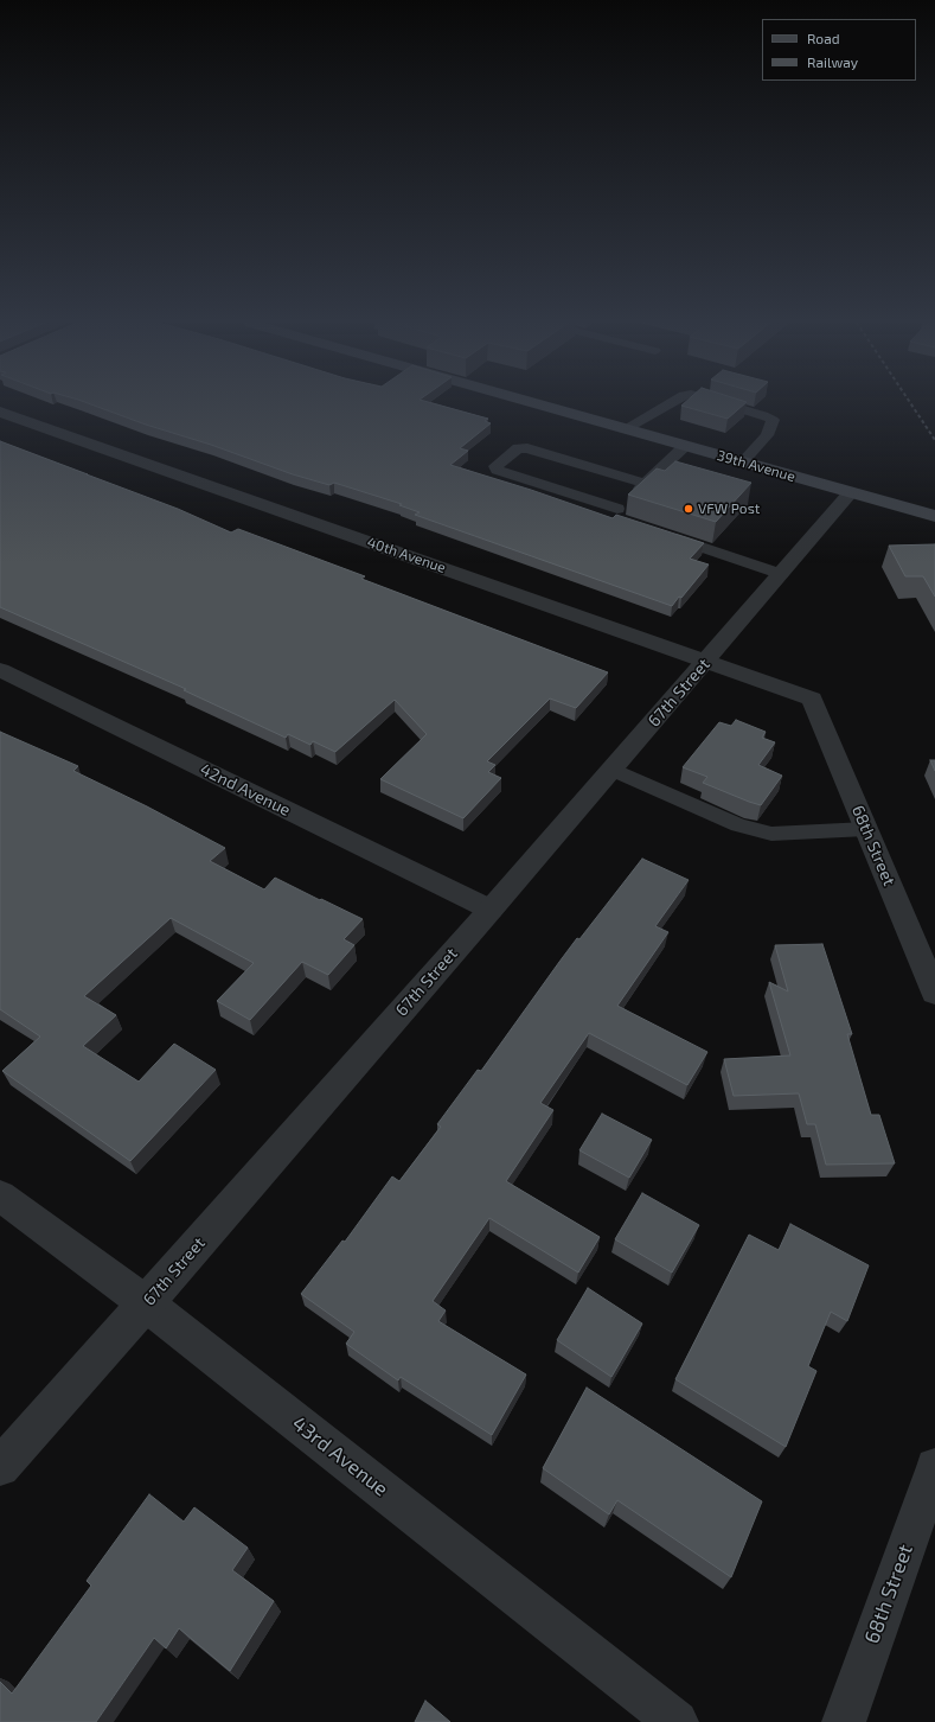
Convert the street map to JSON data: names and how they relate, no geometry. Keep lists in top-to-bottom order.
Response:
{
  "streets": {
    "main road": ["39th Avenue"],
    "street": [
      "40th Avenue",
      "67th Street",
      "42nd Avenue",
      "68th Street",
      "43rd Avenue"
    ]
  },
  "crossings": [
    ["39th Avenue", "67th Street"],
    ["40th Avenue", "67th Street"],
    ["40th Avenue", "68th Street"],
    ["67th Street", "42nd Avenue"],
    ["67th Street", "43rd Avenue"]
  ],
  "places": ["VFW Post"],
  "legend": ["Road", "Railway"]
}
